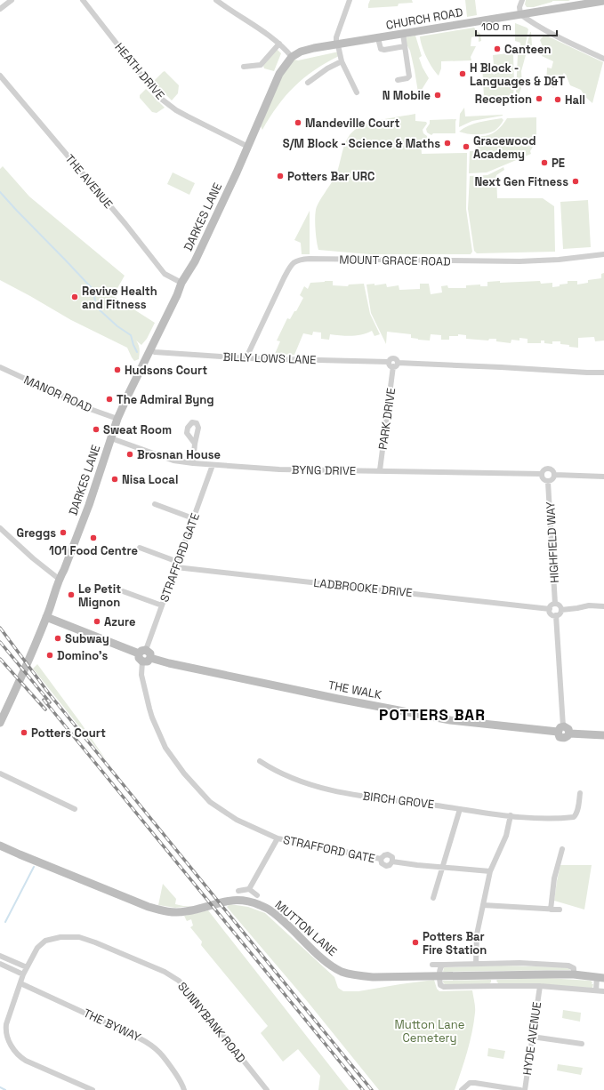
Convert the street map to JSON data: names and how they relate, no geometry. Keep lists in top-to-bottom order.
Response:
{
  "streets": {
    "street": [
      "CHURCH ROAD",
      "HEATH DRIVE",
      "THE AVENUE",
      "DARKES LANE",
      "MOUNT GRACE ROAD",
      "BILLY LOWS LANE",
      "MANOR ROAD",
      "PARK DRIVE",
      "BYNG DRIVE",
      "HIGHFIELD WAY",
      "STRAFFORD GATE",
      "LADBROOKE DRIVE",
      "THE WALK",
      "BIRCH GROVE",
      "MUTTON LANE",
      "SUNNYBANK ROAD",
      "THE BYWAY",
      "HYDE AVENUE"
    ]
  },
  "crossings": [
    ["CHURCH ROAD", "DARKES LANE"],
    ["HEATH DRIVE", "DARKES LANE"],
    ["THE AVENUE", "DARKES LANE"],
    ["DARKES LANE", "BILLY LOWS LANE"],
    ["DARKES LANE", "MANOR ROAD"],
    ["DARKES LANE", "BYNG DRIVE"],
    ["MOUNT GRACE ROAD", "BILLY LOWS LANE"],
    ["BILLY LOWS LANE", "PARK DRIVE"],
    ["PARK DRIVE", "BYNG DRIVE"],
    ["BYNG DRIVE", "HIGHFIELD WAY"],
    ["BYNG DRIVE", "STRAFFORD GATE"],
    ["HIGHFIELD WAY", "LADBROOKE DRIVE"],
    ["STRAFFORD GATE", "LADBROOKE DRIVE"],
    ["STRAFFORD GATE", "THE WALK"],
    ["SUNNYBANK ROAD", "THE BYWAY"]
  ],
  "districts": ["POTTERS BAR"],
  "parks": ["Mutton Lane Cemetery"],
  "places": [
    "Canteen",
    "H Block - Languages & D&T",
    "N Mobile",
    "Reception",
    "Hall",
    "Mandeville Court",
    "S/M Block - Science & Maths",
    "Gracewood Academy",
    "PE",
    "Potters Bar URC",
    "Next Gen Fitness",
    "Revive Health and Fitness",
    "Hudsons Court",
    "The Admiral Byng",
    "Sweat Room",
    "Brosnan House",
    "Nisa Local",
    "Greggs",
    "101 Food Centre",
    "Le Petit Mignon",
    "Azure",
    "Subway",
    "Domino's",
    "Potters Court",
    "Potters Bar Fire Station"
  ],
  "scale_bar": "100 m"
}
